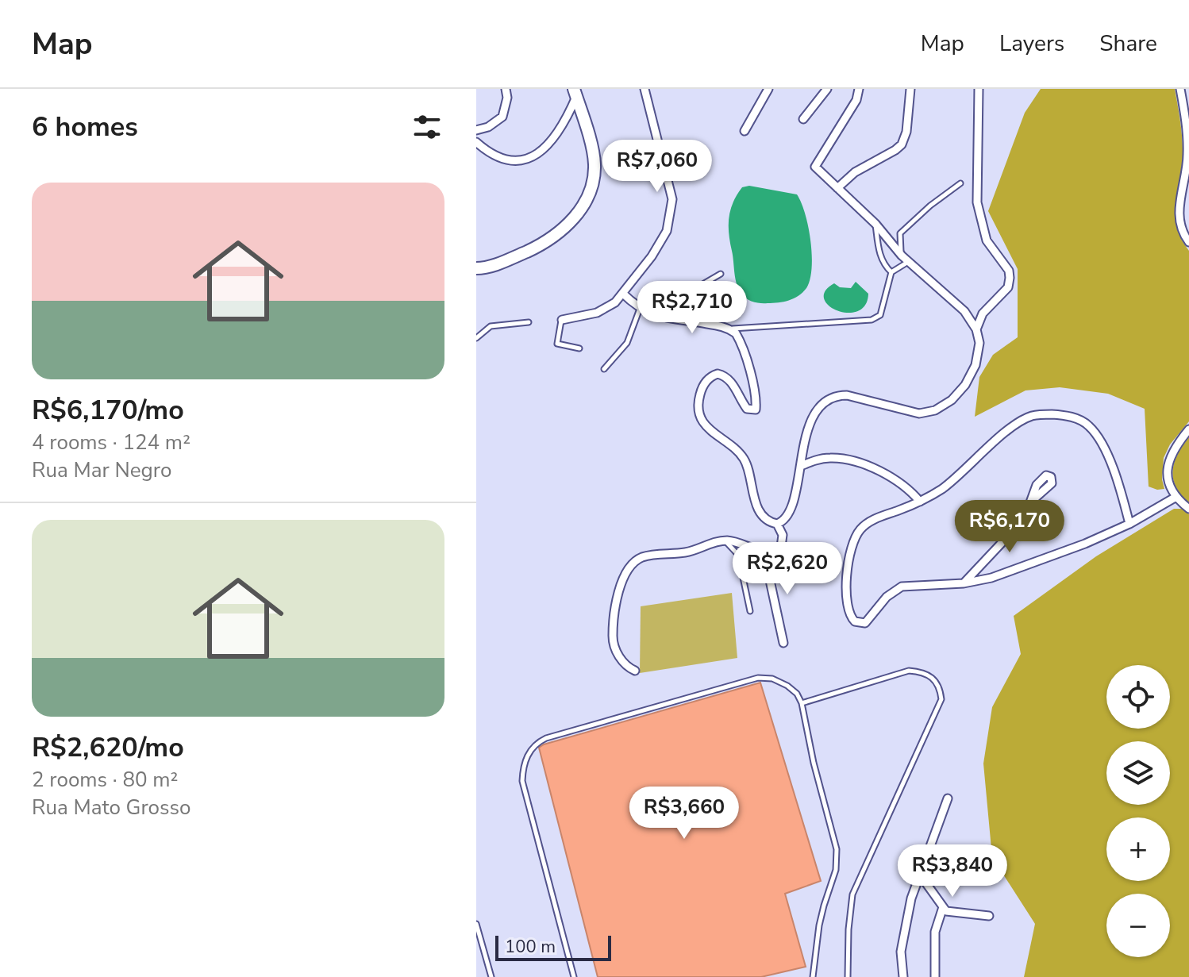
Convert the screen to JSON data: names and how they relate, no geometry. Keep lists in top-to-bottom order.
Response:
{
  "scale_bar": "100 m",
  "page": {
    "header": "Map",
    "nav": ["Map", "Layers", "Share"],
    "heading": "6 homes",
    "price": [
      "R$7,060",
      "R$2,710",
      "R$6,170",
      "R$2,620",
      "R$3,660",
      "R$3,840"
    ],
    "list": [
      {
        "name": "R$6,170/mo",
        "note": "4 rooms · 124 m² · Rua Mar Negro"
      },
      {
        "name": "R$2,620/mo",
        "note": "2 rooms · 80 m² · Rua Mato Grosso"
      }
    ],
    "map_buttons": ["+", "−"],
    "scale": "100 m"
  }
}
